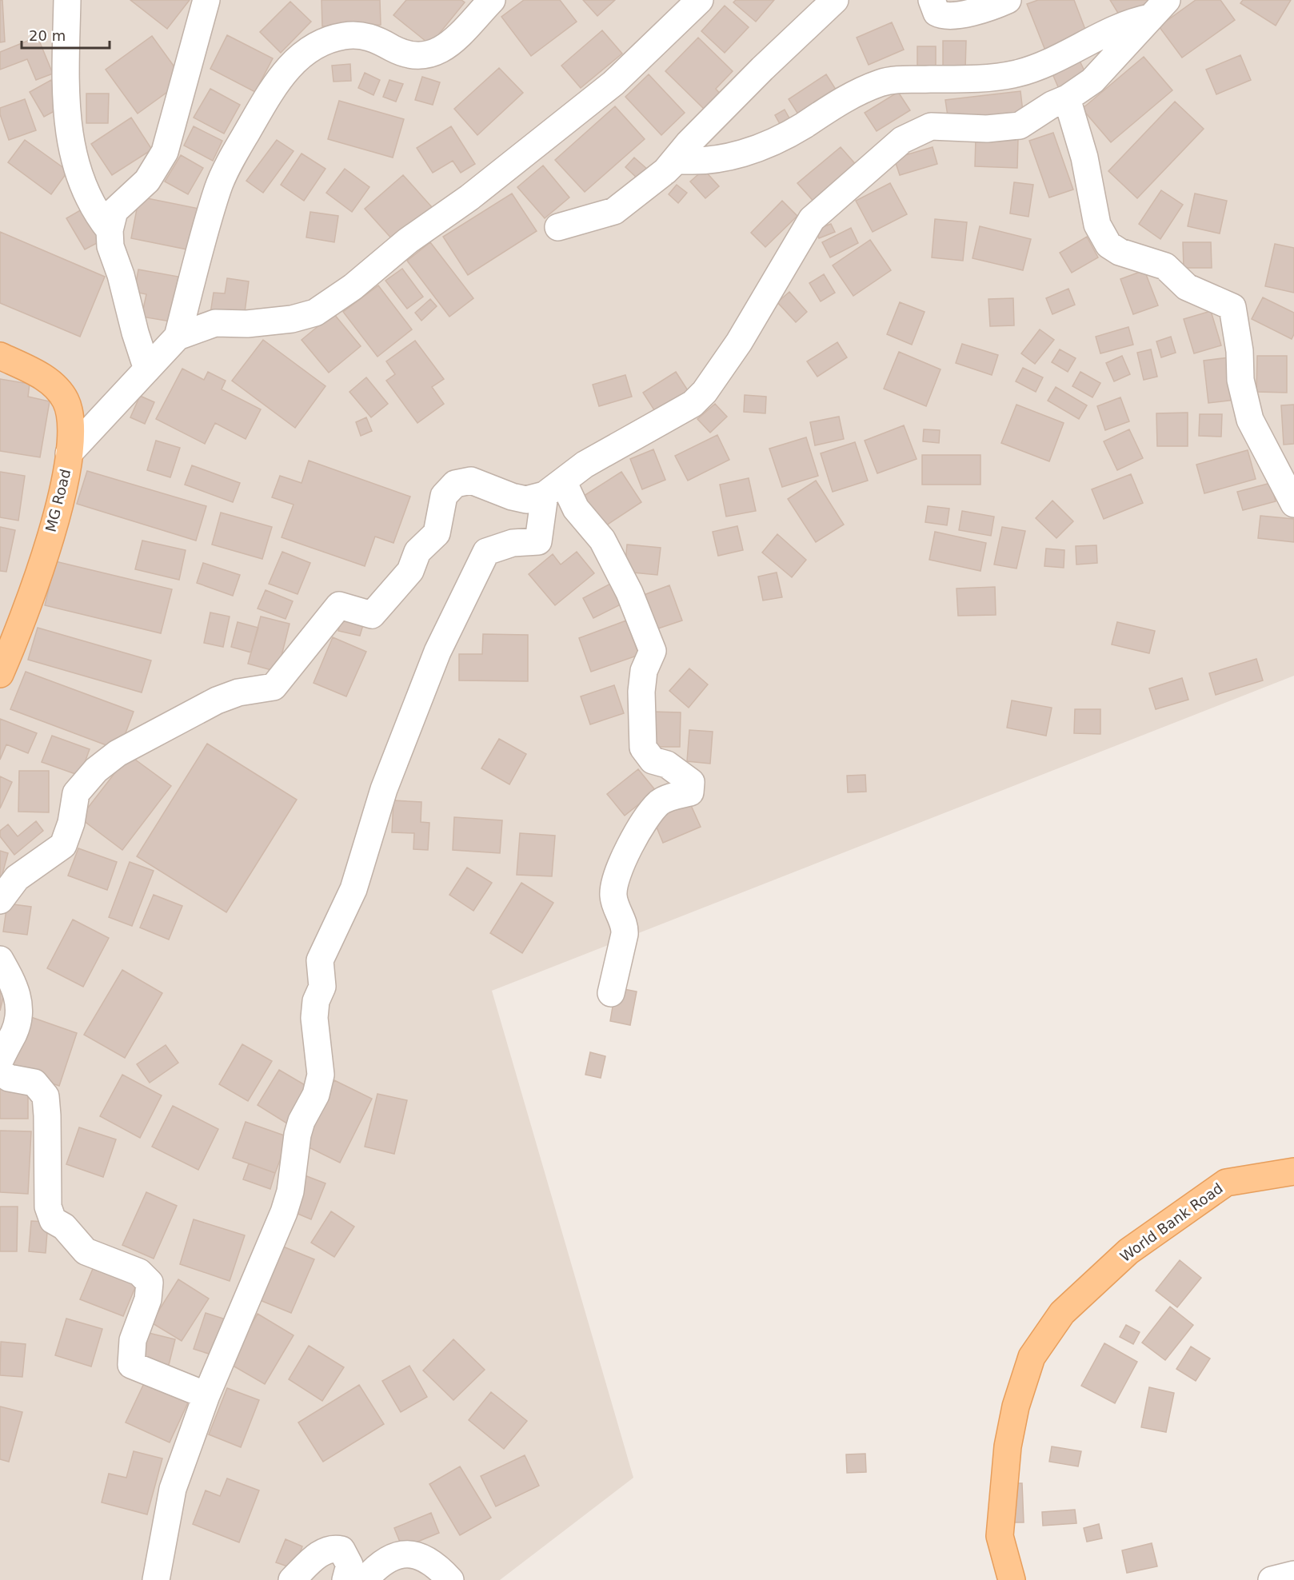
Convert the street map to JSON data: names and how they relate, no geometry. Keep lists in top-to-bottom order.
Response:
{
  "streets": {
    "main road": ["MG Road", "World Bank Road"]
  },
  "scale_bar": "20 m"
}
